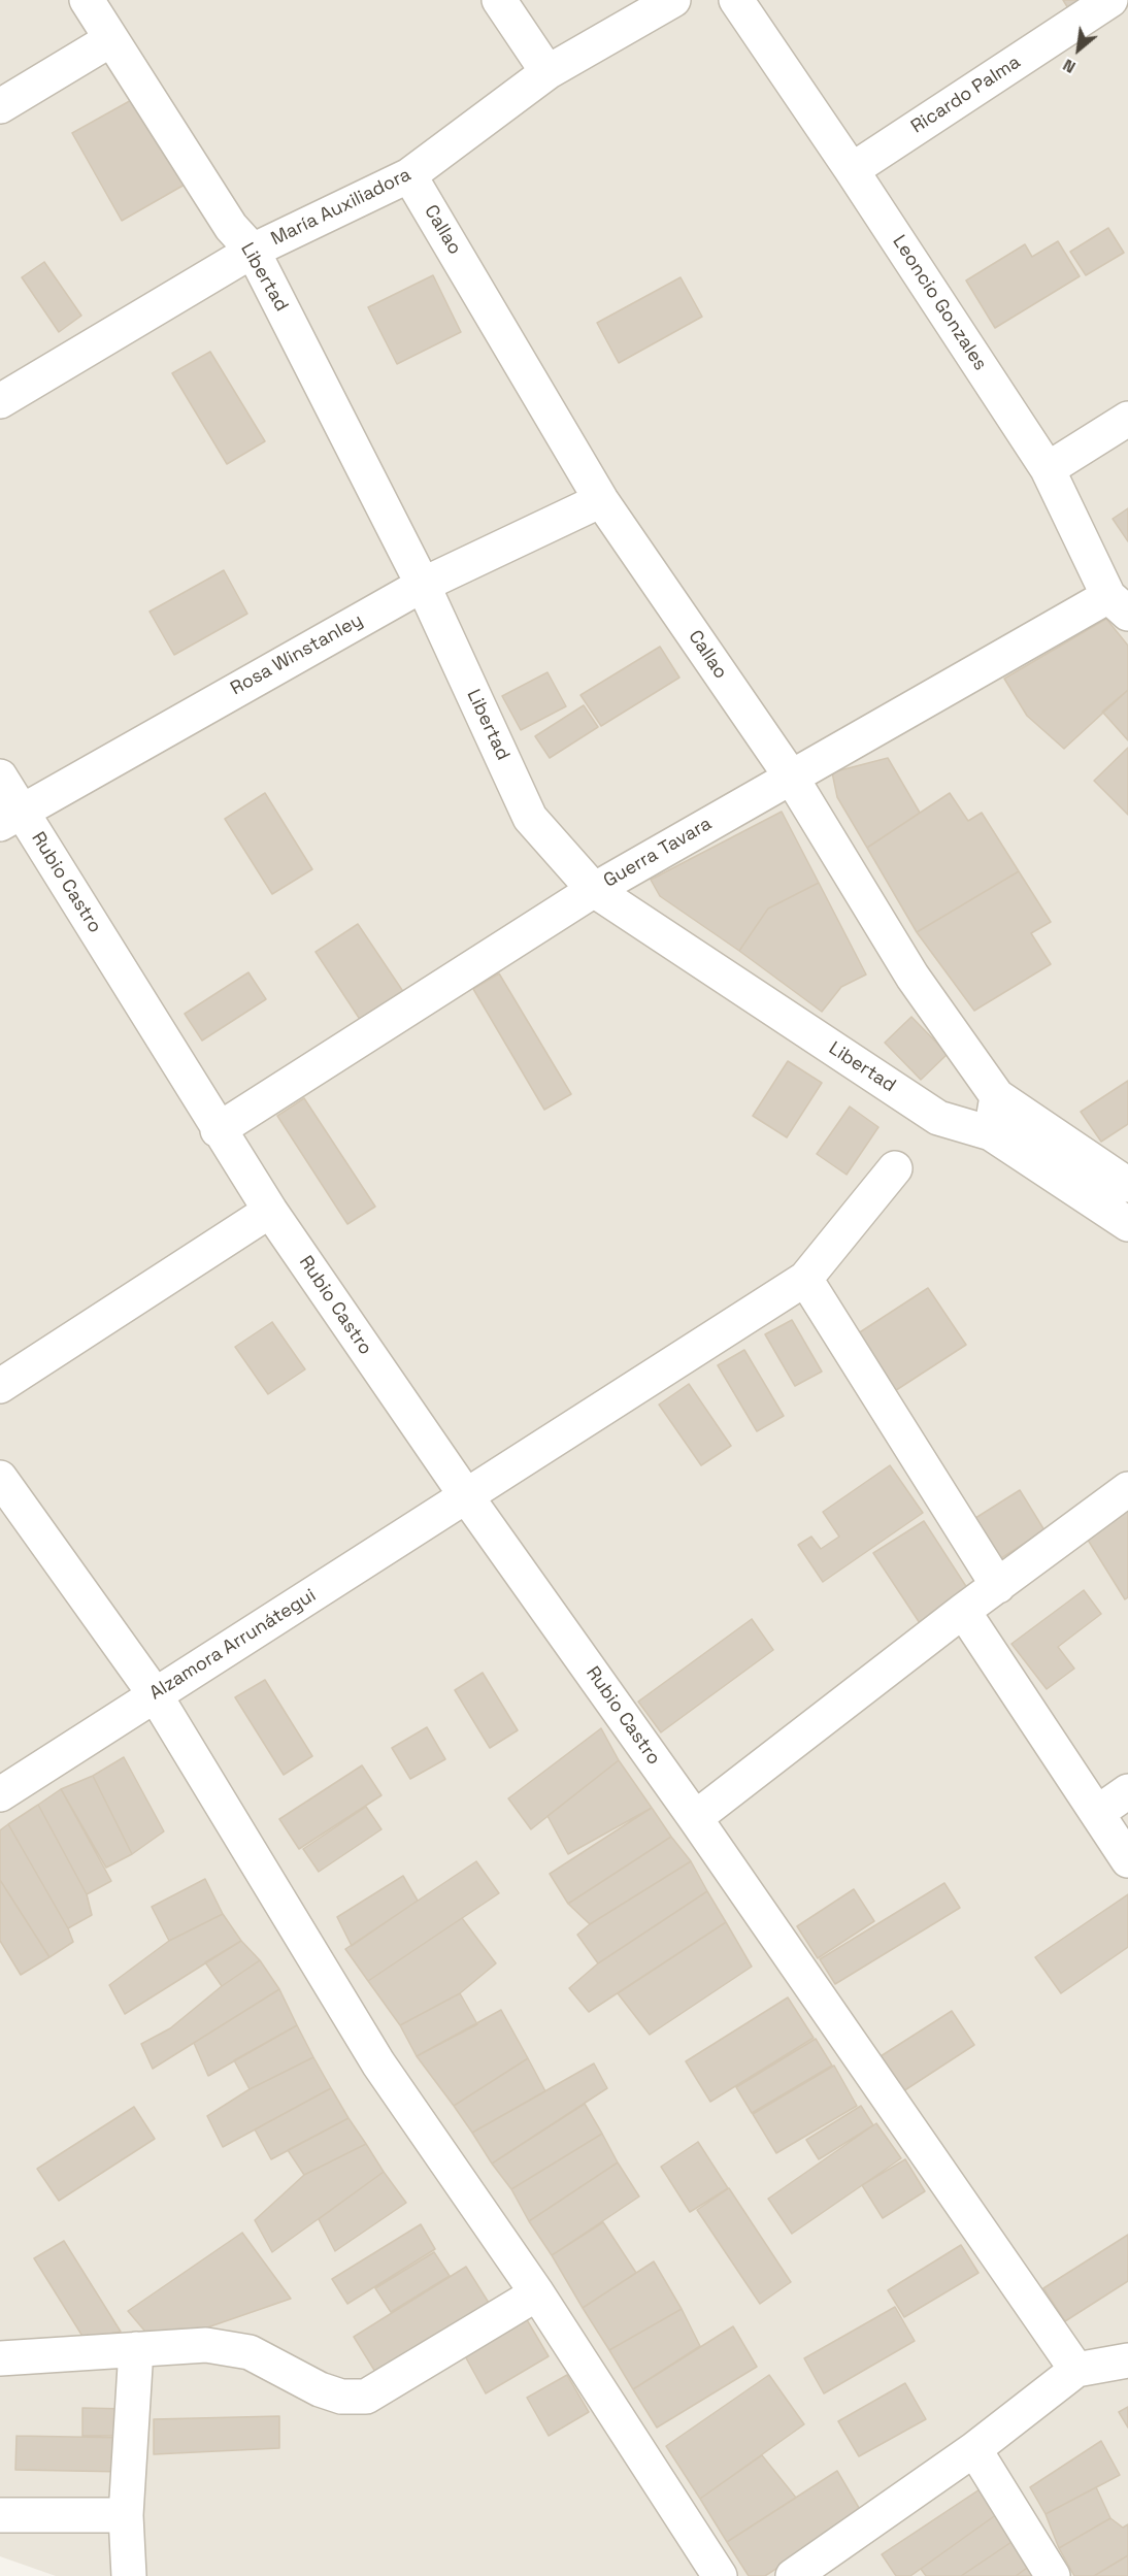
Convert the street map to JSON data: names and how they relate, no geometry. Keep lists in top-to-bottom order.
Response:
{
  "streets": {
    "street": [
      "Ricardo Palma",
      "María Auxiliadora",
      "Callao",
      "Libertad",
      "Leoncio Gonzales",
      "Rosa Winstanley",
      "Guerra Tavara",
      "Rubio Castro",
      "Alzamora Arrunátegui"
    ]
  },
  "crossings": [
    ["Ricardo Palma", "Leoncio Gonzales"],
    ["María Auxiliadora", "Callao"],
    ["María Auxiliadora", "Libertad"],
    ["Callao", "Rosa Winstanley"],
    ["Callao", "Guerra Tavara"],
    ["Libertad", "Rosa Winstanley"],
    ["Libertad", "Guerra Tavara"],
    ["Leoncio Gonzales", "Guerra Tavara"],
    ["Rosa Winstanley", "Rubio Castro"],
    ["Guerra Tavara", "Rubio Castro"],
    ["Rubio Castro", "Alzamora Arrunátegui"]
  ],
  "north": "bottom left"
}
